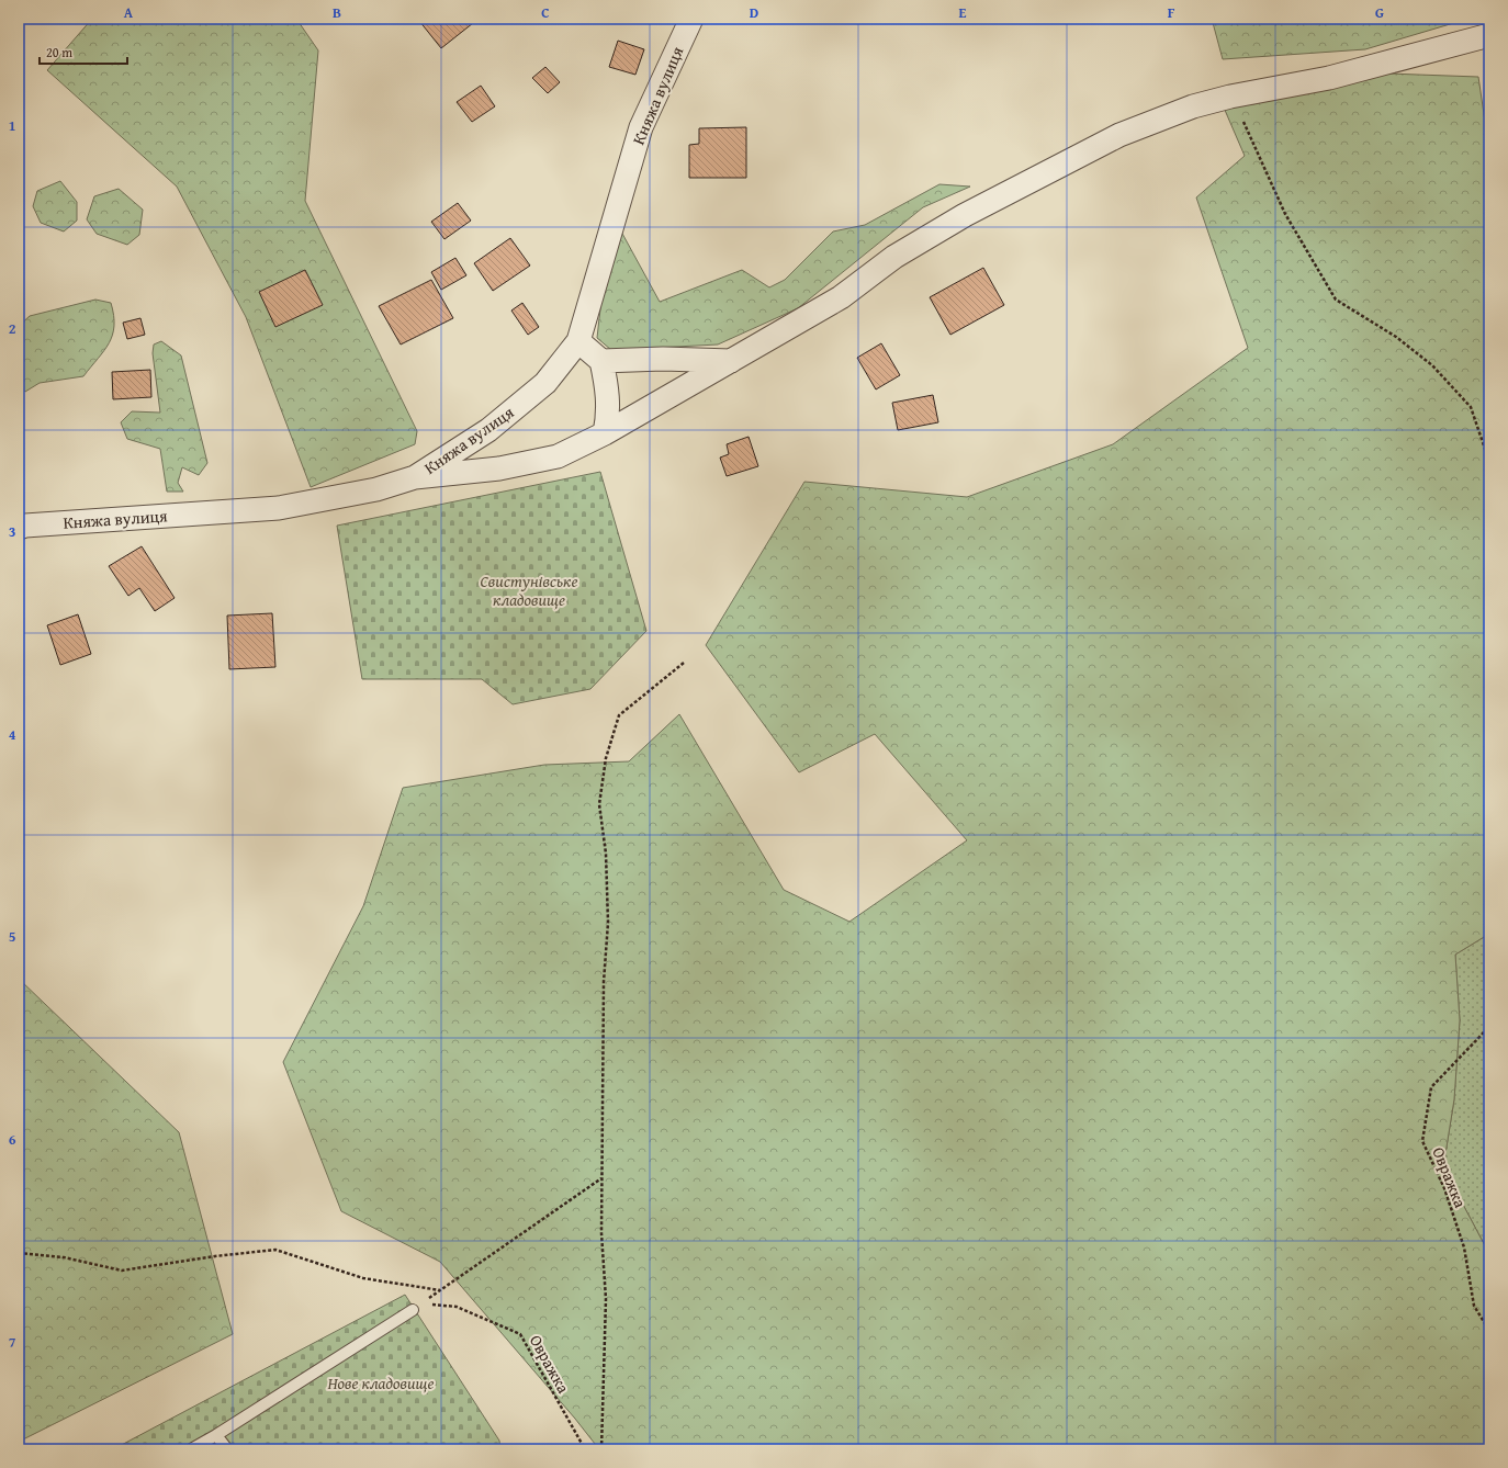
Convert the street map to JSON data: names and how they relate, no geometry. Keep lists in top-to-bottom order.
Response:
{
  "streets": {
    "street": ["Княжа вулиця"],
    "path": ["Овражка"]
  },
  "parks": ["Свистунівське кладовище", "Нове кладовище"],
  "scale_bar": "20 m",
  "grid": {
    "columns": [
      "A",
      "B",
      "C",
      "D",
      "E",
      "F",
      "G"
    ],
    "rows": [
      "1",
      "2",
      "3",
      "4",
      "5",
      "6",
      "7"
    ]
  }
}
